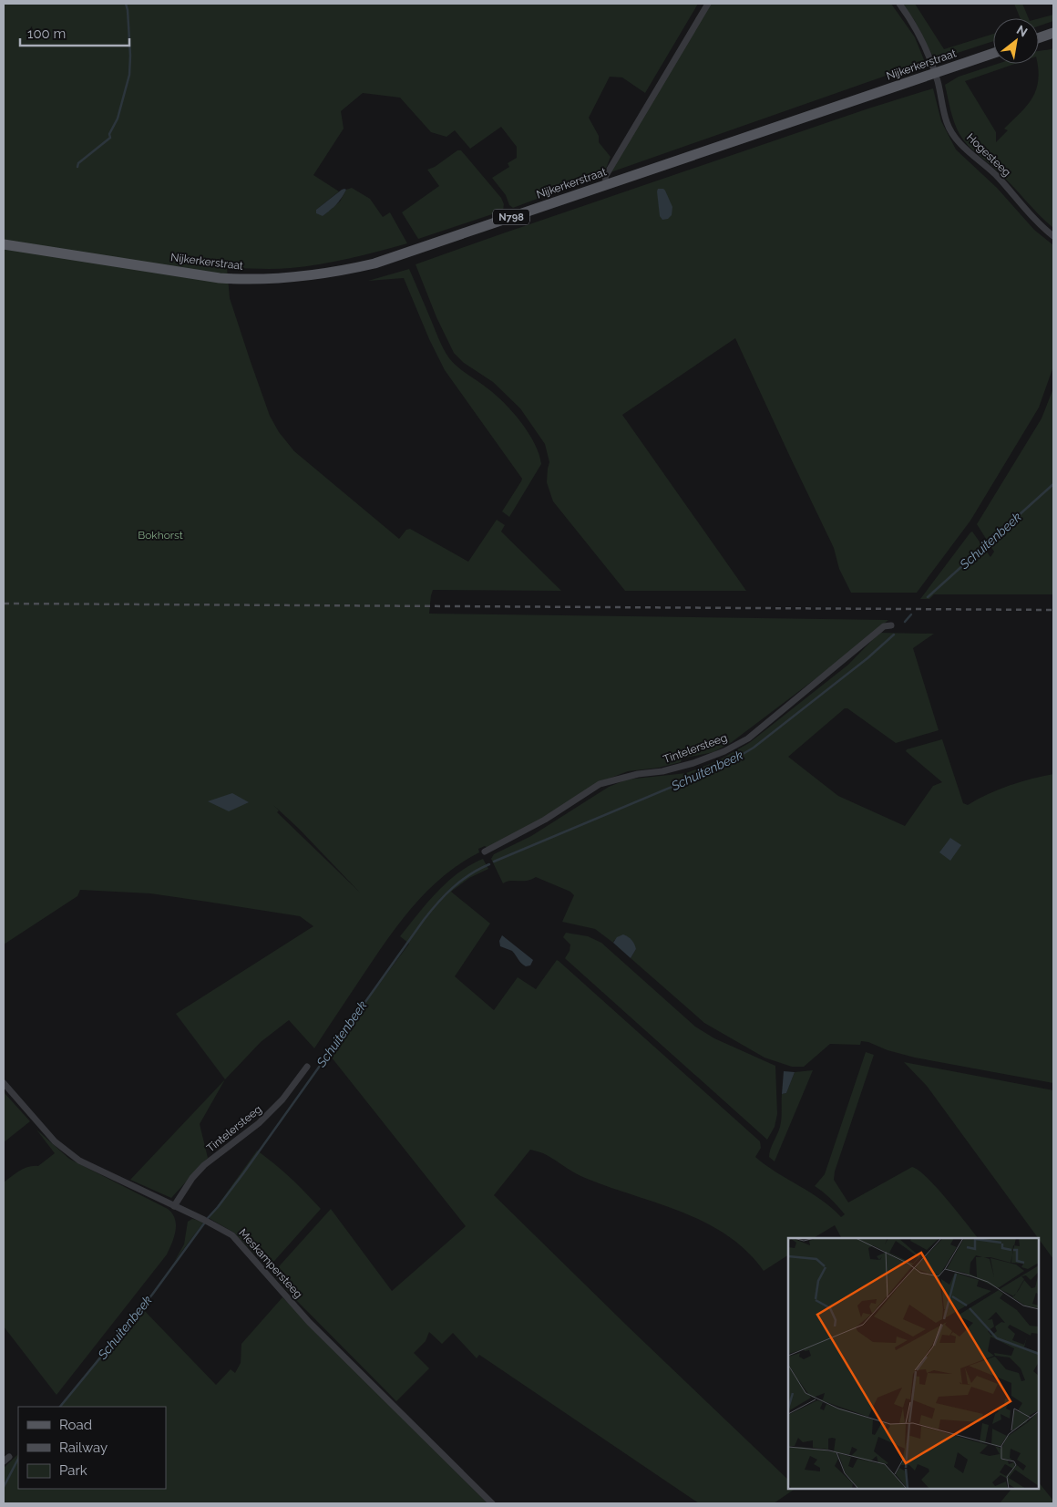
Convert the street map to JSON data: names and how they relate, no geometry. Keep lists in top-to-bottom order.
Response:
{
  "streets": {
    "main road": ["Nijkerkerstraat", "N798"],
    "street": ["Hogesteeg", "Tintelersteeg", "Meskampersteeg"]
  },
  "crossings": [
    ["Nijkerkerstraat", "Hogesteeg"],
    ["Tintelersteeg", "Meskampersteeg"]
  ],
  "water": ["Schuitenbeek"],
  "parks": ["Bokhorst"],
  "legend": ["Road", "Railway", "Park"],
  "scale_bar": "100 m",
  "north": "top right"
}
